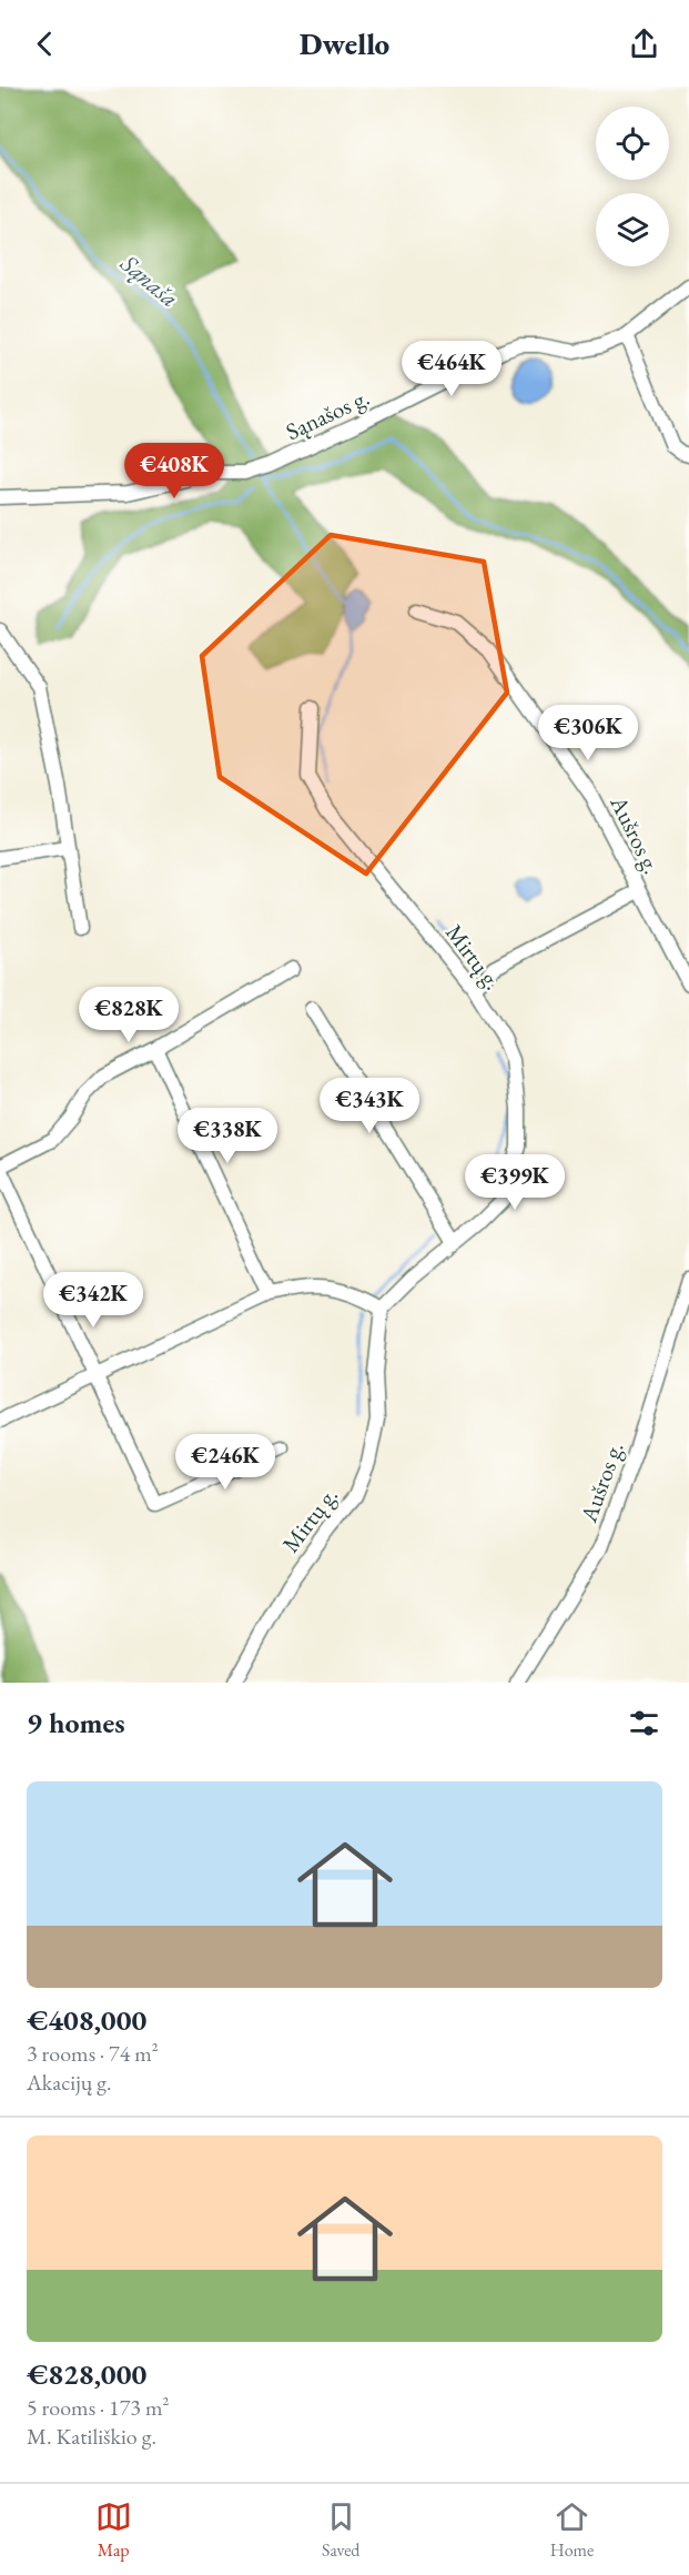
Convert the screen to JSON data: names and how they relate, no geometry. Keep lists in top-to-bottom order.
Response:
{
  "streets": {
    "street": ["Sąnašos g.", "Aušros g.", "Mirtų g."]
  },
  "water": ["Sąnaša"],
  "page": {
    "header": "Dwello",
    "price": [
      "€464K",
      "€408K",
      "€306K",
      "€828K",
      "€343K",
      "€338K",
      "€399K",
      "€342K",
      "€246K"
    ],
    "heading": "9 homes",
    "list": [
      {
        "name": "€408,000",
        "note": "3 rooms · 74 m² · Akacijų g."
      },
      {
        "name": "€828,000",
        "note": "5 rooms · 173 m² · M. Katiliškio g."
      }
    ],
    "tabs": ["Map", "Saved", "Home"]
  }
}
